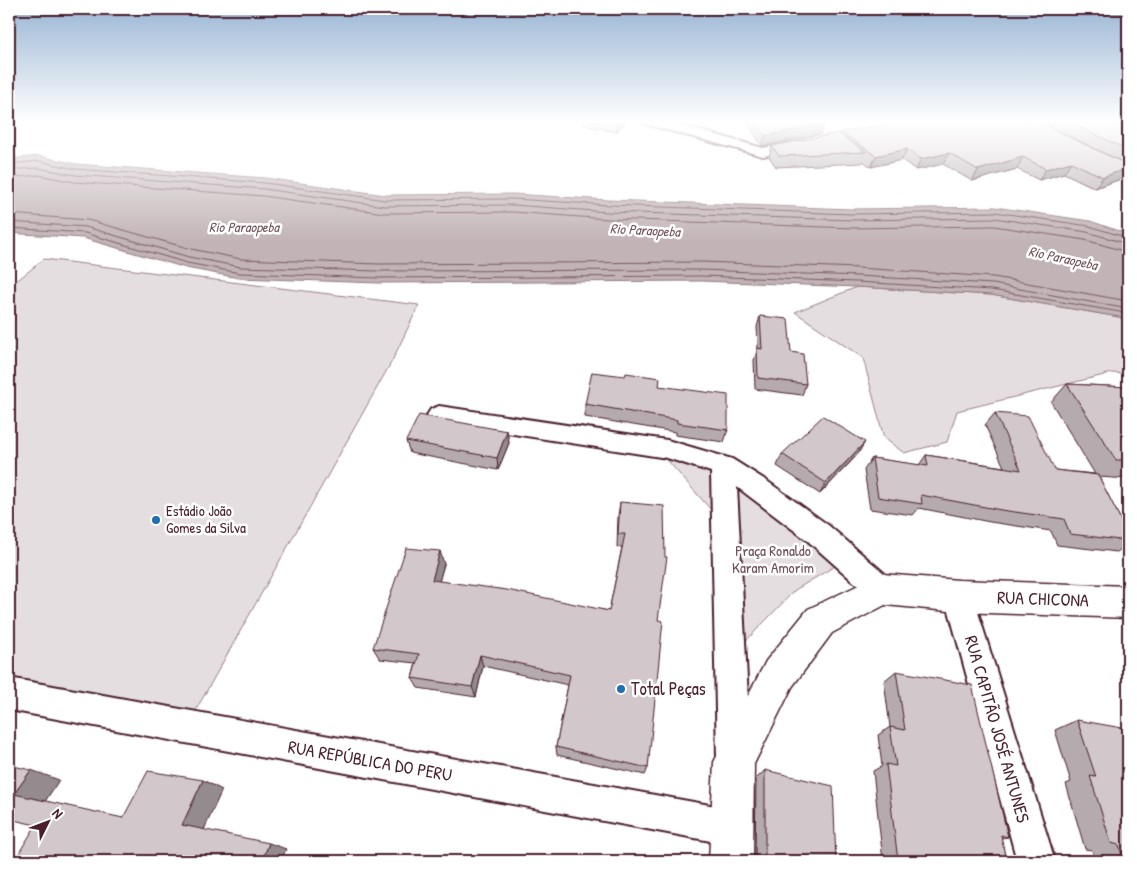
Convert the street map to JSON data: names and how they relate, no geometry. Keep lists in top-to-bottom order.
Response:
{
  "streets": {
    "main road": ["RUA CHICONA"],
    "street": ["RUA CAPITÃO JOSÉ ANTUNES", "RUA REPÚBLICA DO PERU"]
  },
  "crossings": [
    ["RUA CHICONA", "RUA CAPITÃO JOSÉ ANTUNES"]
  ],
  "water": ["Rio Paraopeba"],
  "parks": ["Praça Ronaldo Karam Amorim"],
  "places": ["Estádio João Gomes da Silva", "Total Peças"],
  "north": "top right"
}
